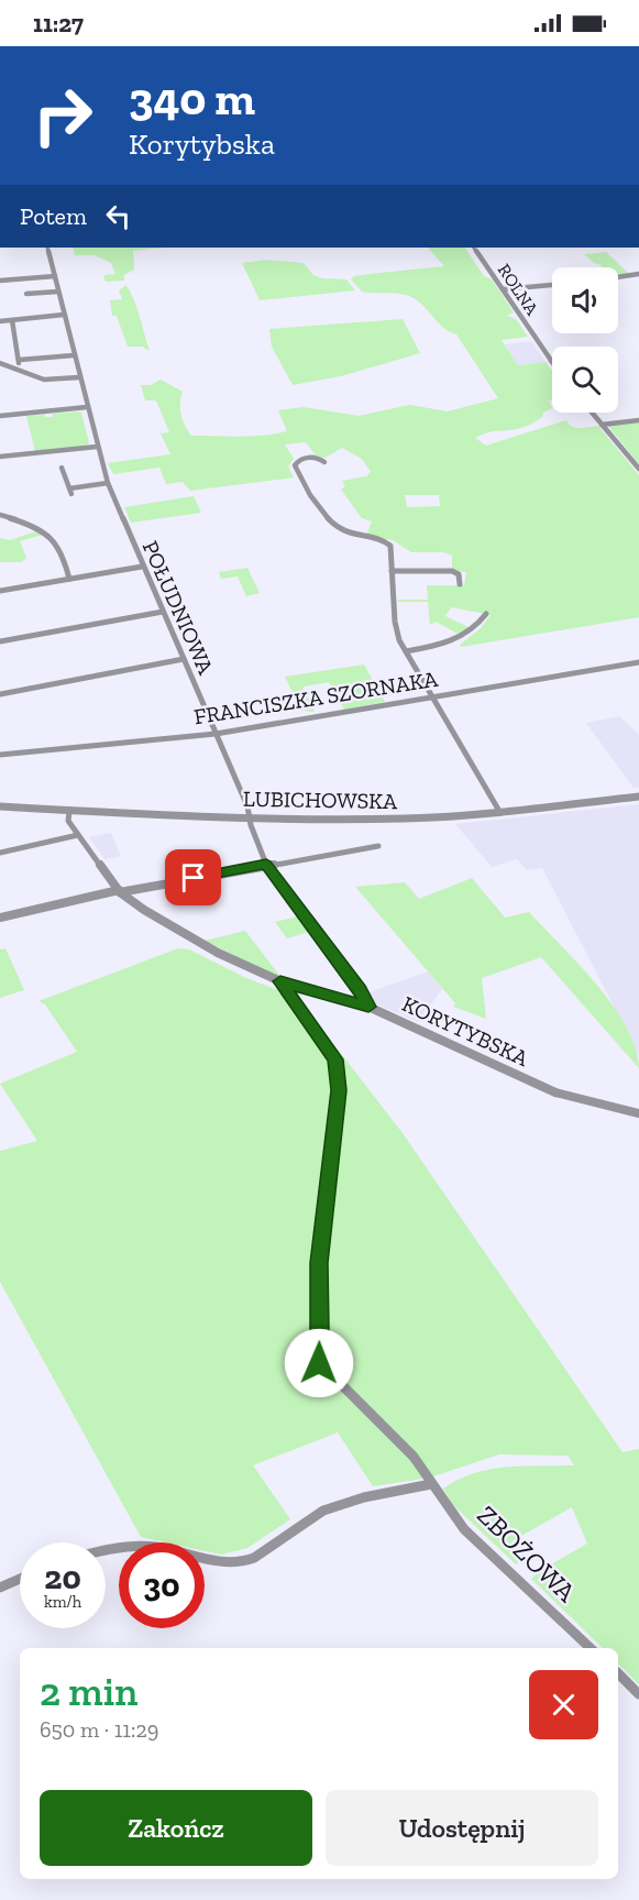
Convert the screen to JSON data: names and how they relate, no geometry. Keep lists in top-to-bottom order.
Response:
{
  "streets": {
    "street": [
      "ROLNA",
      "POŁUDNIOWA",
      "FRANCISZKA SZORNAKA",
      "LUBICHOWSKA",
      "KORYTYBSKA",
      "ZBOŻOWA"
    ]
  },
  "crossings": [
    ["POŁUDNIOWA", "FRANCISZKA SZORNAKA"],
    ["POŁUDNIOWA", "LUBICHOWSKA"],
    ["POŁUDNIOWA", "KORYTYBSKA"],
    ["LUBICHOWSKA", "KORYTYBSKA"],
    ["KORYTYBSKA", "ZBOŻOWA"]
  ],
  "page": {
    "status": "11:27",
    "turn": ["340 m", "Korytybska"],
    "then": "Potem",
    "speed": "20 km/h",
    "limit": "30",
    "heading": ["2 min", "650 m · 11:29"],
    "buttons": ["Zakończ", "Udostępnij"]
  }
}
